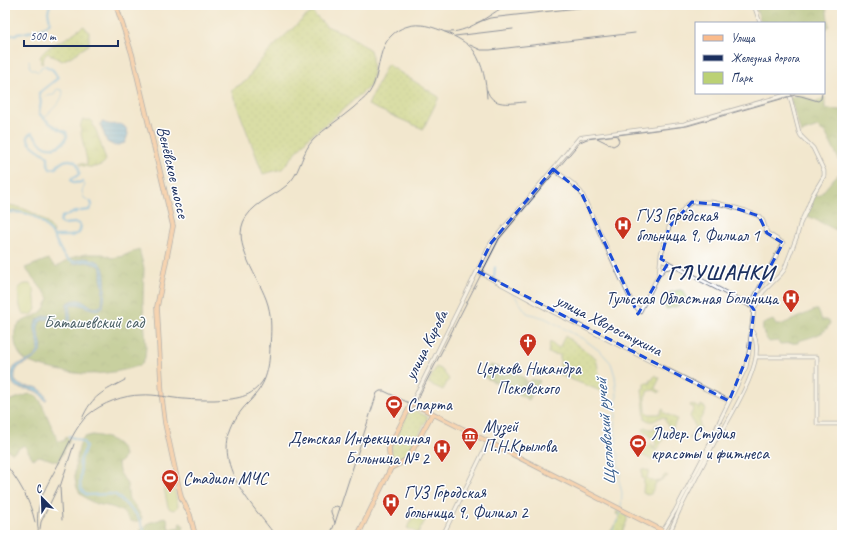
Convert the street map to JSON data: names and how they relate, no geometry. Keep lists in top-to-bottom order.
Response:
{
  "streets": {
    "main road": ["Венёвское шоссе", "улица Кирова"],
    "street": ["улица Хворостухина"]
  },
  "crossings": [
    ["улица Хворостухина", "улица Кирова"]
  ],
  "districts": ["ГЛУШАНКИ"],
  "water": ["Щегловский ручей"],
  "parks": ["Баташевский сад"],
  "places": {
    "hospital": [
      "ГУЗ Городская больница 9, Филиал 1",
      "Тульская Областная Больница",
      "Детская Инфекционная Больница № 2",
      "ГУЗ Городская больница 9, Филиал 2"
    ],
    "church": ["Церковь Никандра Псковского"],
    "sports": ["Спарта", "Лидер. Студия красоты и фитнеса", "Стадион МЧС"],
    "museum": ["Музей П.Н.Крылова"]
  },
  "legend": ["Улица", "Железная дорога", "Парк"],
  "scale_bar": "500 m",
  "north": "top left"
}
